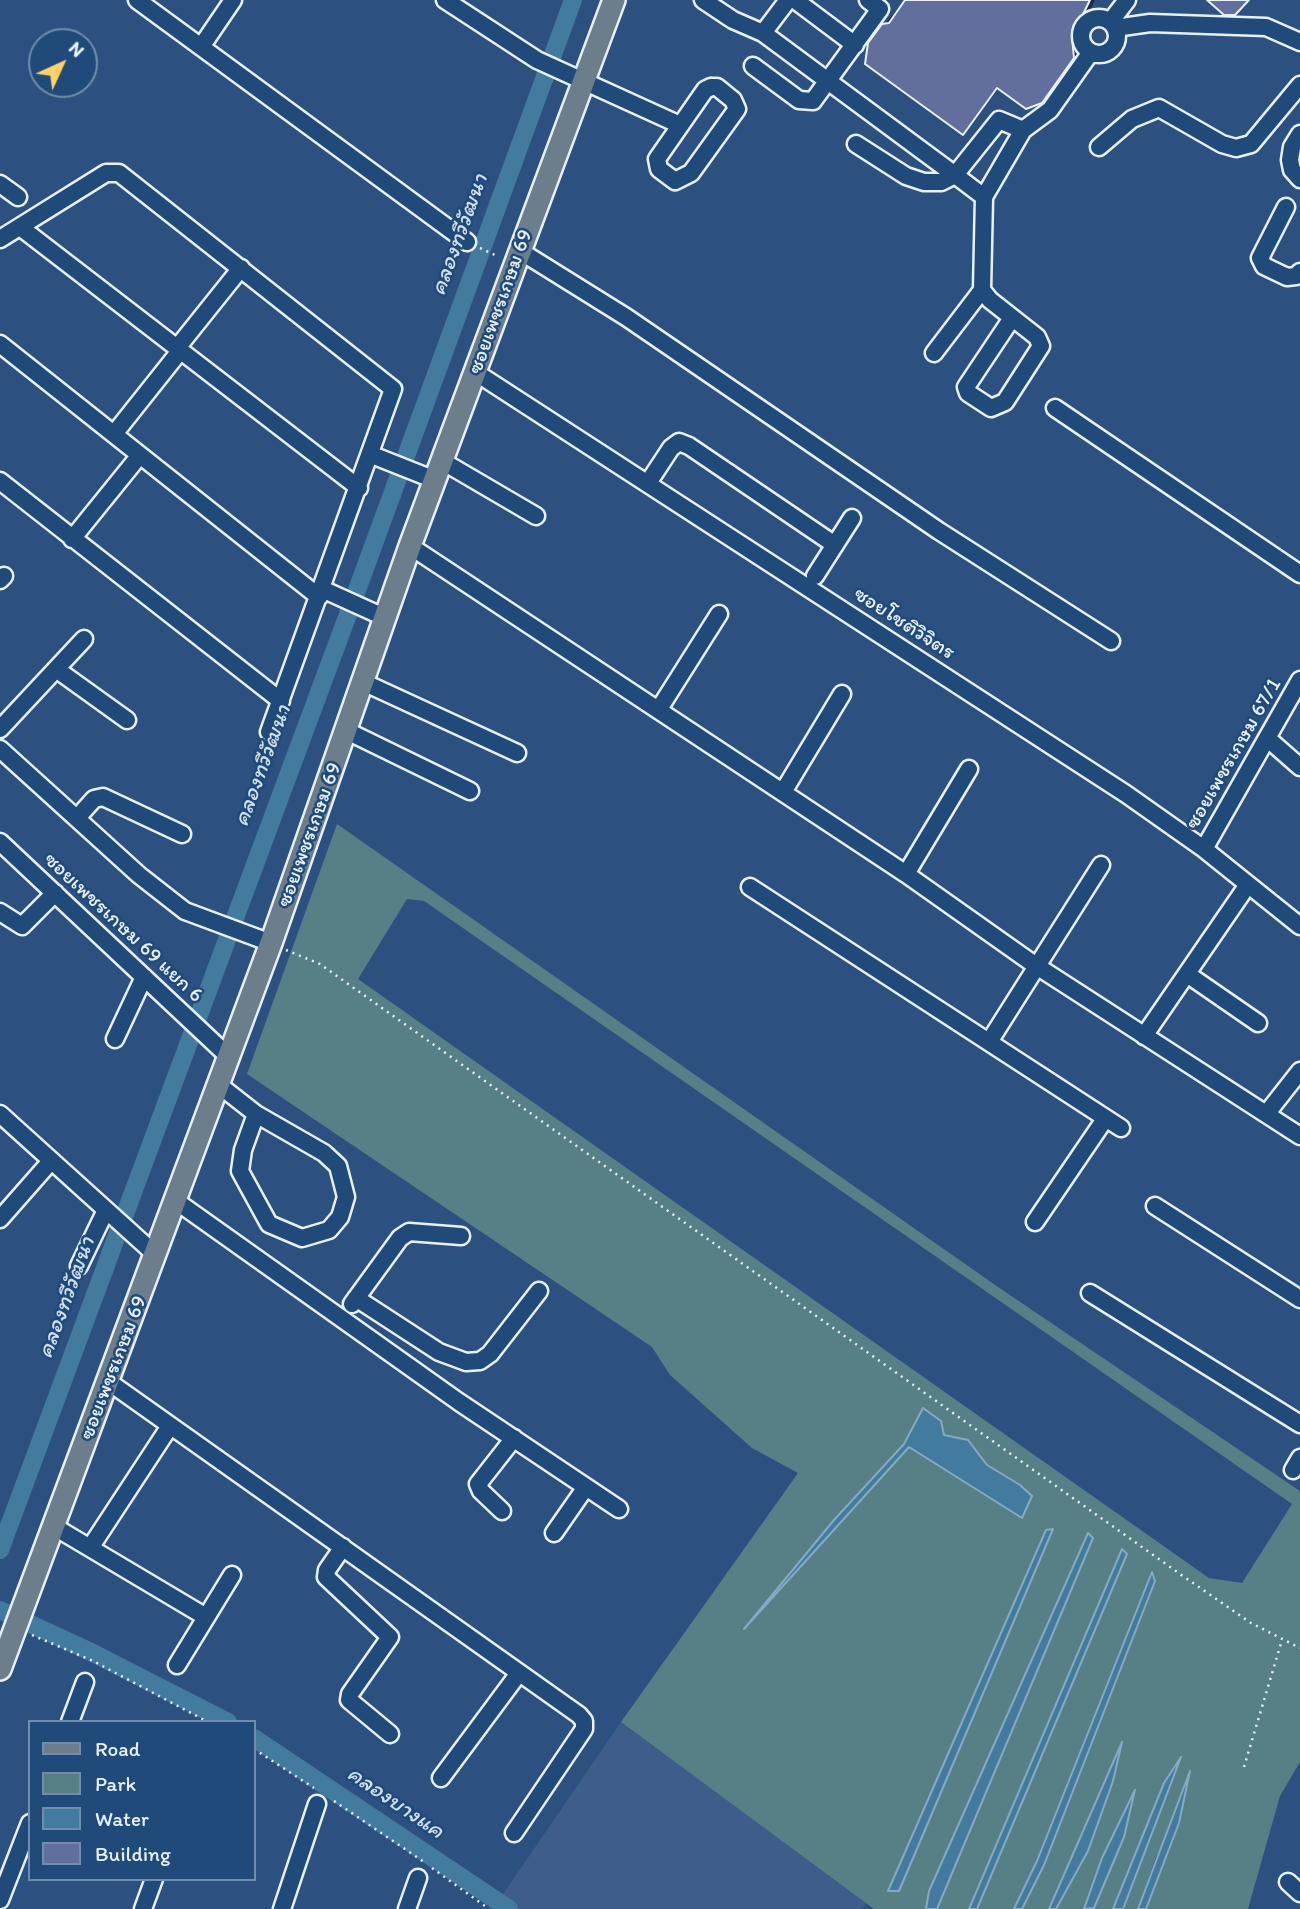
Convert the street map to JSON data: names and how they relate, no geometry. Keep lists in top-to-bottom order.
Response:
{
  "streets": {
    "main road": ["ซอยเพชรเกษม 69"],
    "street": ["ซอยโชติวิจิตร", "ซอยเพชรเกษม 67/1", "ซอยเพชรเกษม 69 แยก 6"]
  },
  "crossings": [
    ["ซอยเพชรเกษม 69", "ซอยโชติวิจิตร"],
    ["ซอยเพชรเกษม 69", "ซอยเพชรเกษม 69 แยก 6"],
    ["ซอยโชติวิจิตร", "ซอยเพชรเกษม 67/1"]
  ],
  "water": ["คลองทวีวัฒนา", "คลองบางแค"],
  "legend": [
    "Road",
    "Park",
    "Water",
    "Building"
  ],
  "north": "top right"
}
